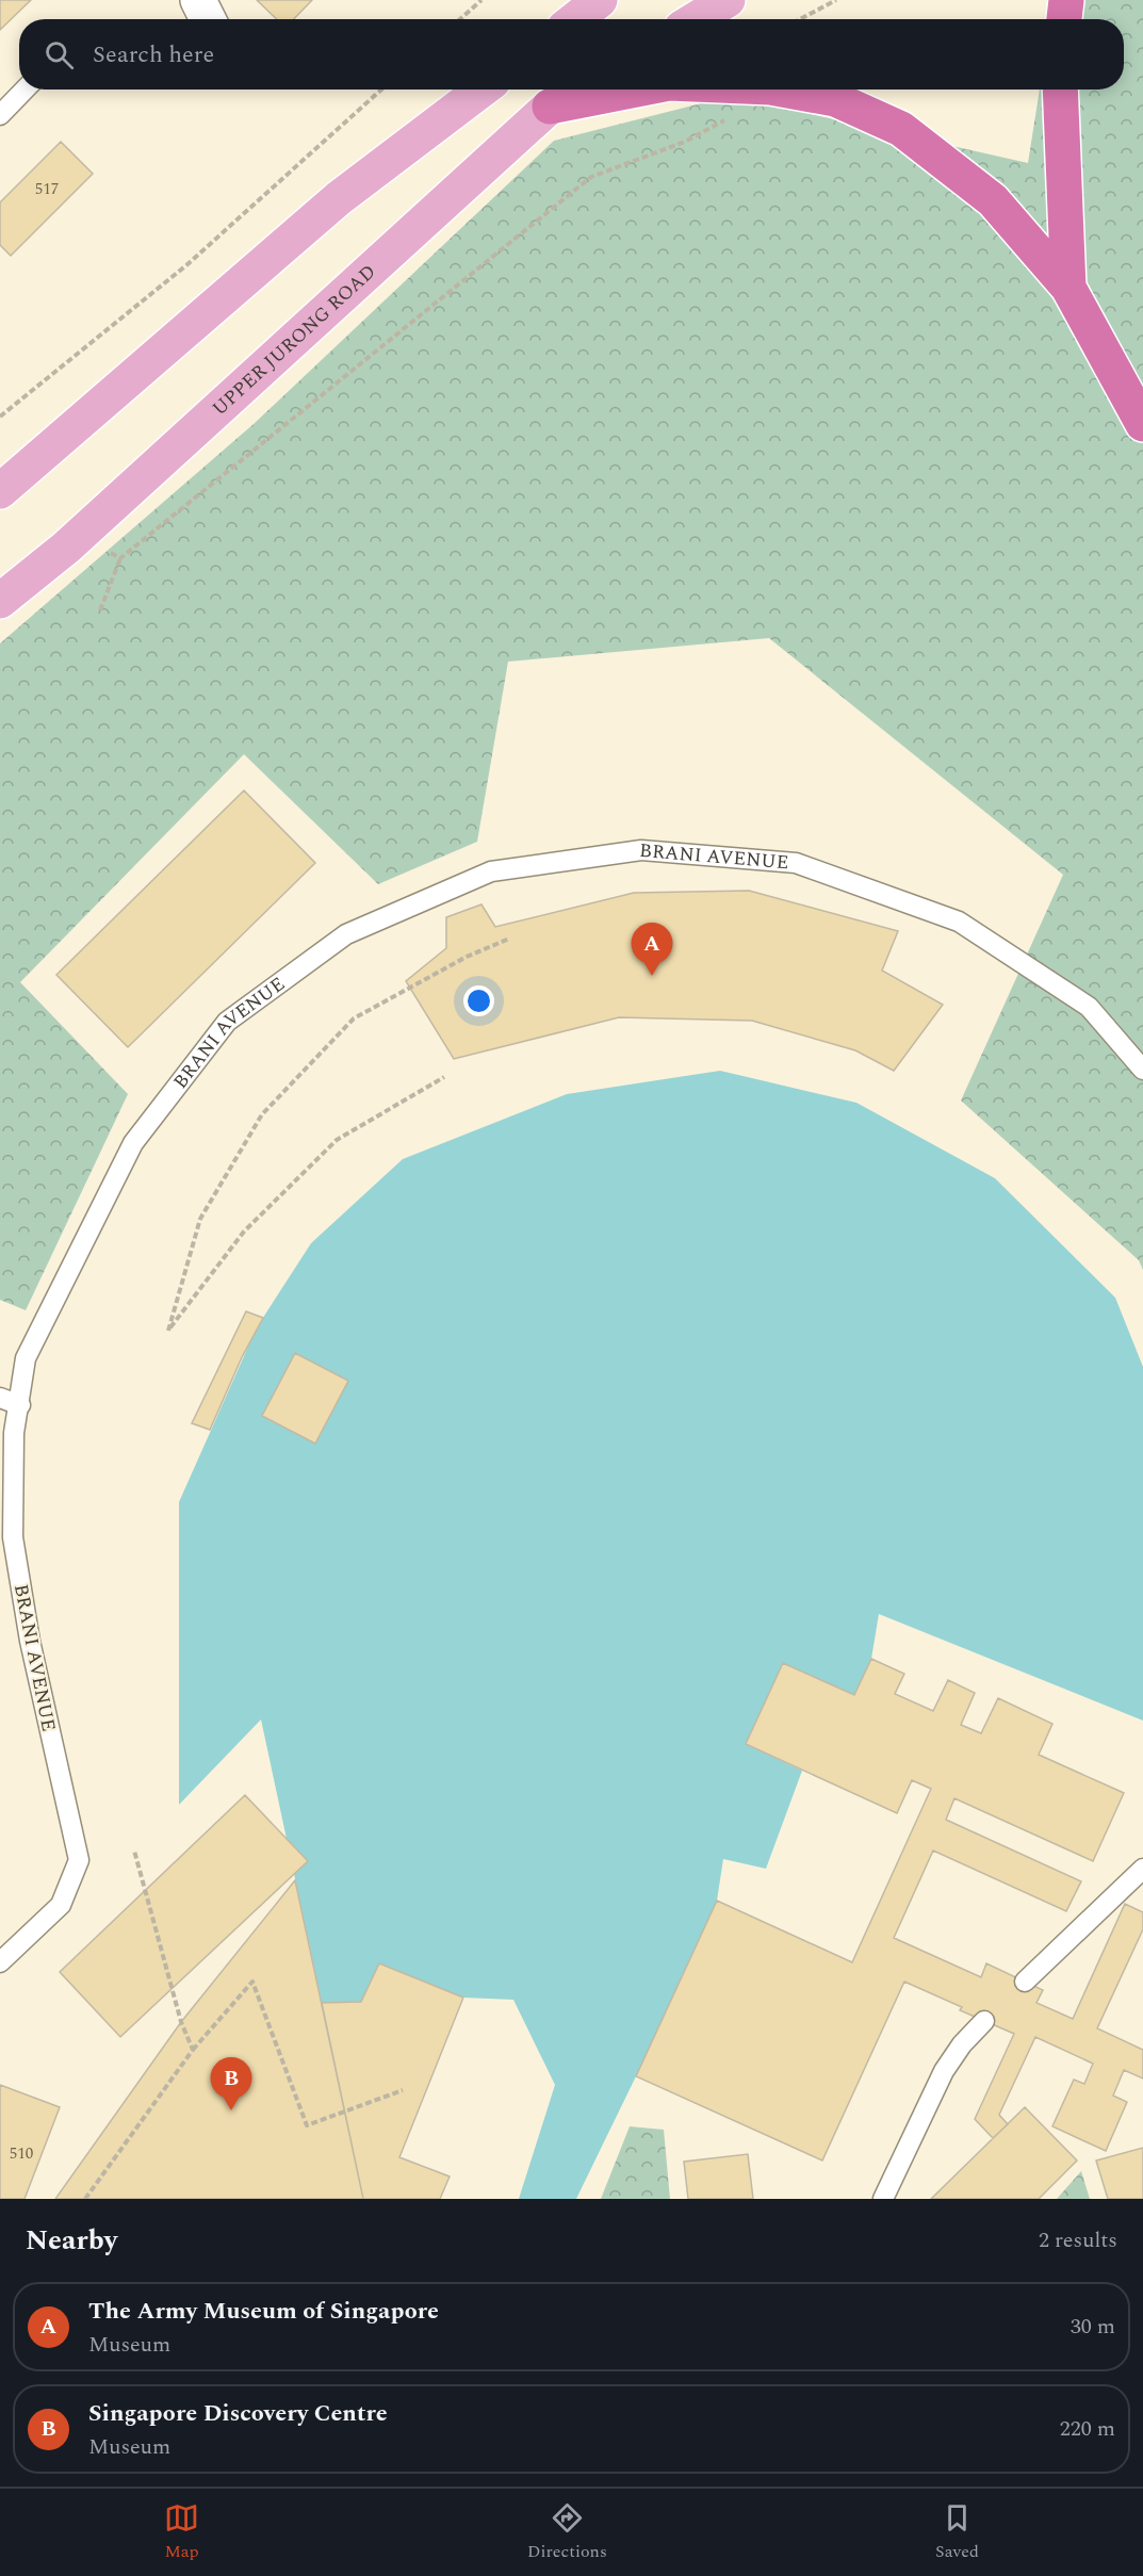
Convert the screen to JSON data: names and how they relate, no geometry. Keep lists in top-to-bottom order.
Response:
{
  "streets": {
    "main road": ["UPPER JURONG ROAD"],
    "lane": ["BRANI AVENUE"]
  },
  "house_numbers": ["517", "510"],
  "page": {
    "search": "Search here",
    "pins": ["A", "B"],
    "heading": ["Nearby", "2 results"],
    "list": [
      {
        "mark": "A",
        "name": "The Army Museum of Singapore",
        "note": "Museum",
        "value": "30 m"
      },
      {
        "mark": "B",
        "name": "Singapore Discovery Centre",
        "note": "Museum",
        "value": "220 m"
      }
    ],
    "nav": ["Map", "Directions", "Saved"]
  }
}
